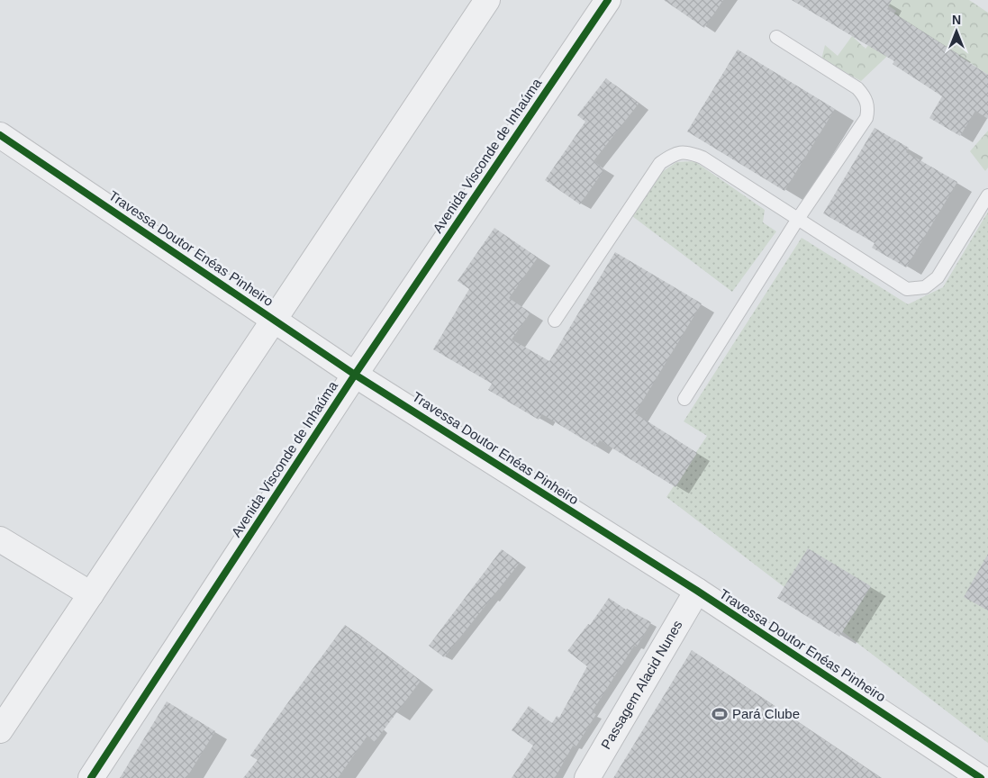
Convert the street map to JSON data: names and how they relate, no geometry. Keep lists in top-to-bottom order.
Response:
{
  "streets": {
    "street": ["Avenida Visconde de Inhaúma", "Travessa Doutor Enéas Pinheiro", "Passagem Alacid Nunes"]
  },
  "crossings": [
    ["Avenida Visconde de Inhaúma", "Travessa Doutor Enéas Pinheiro"],
    ["Travessa Doutor Enéas Pinheiro", "Passagem Alacid Nunes"]
  ],
  "places": {
    "sports": ["Pará Clube"]
  },
  "north": "top"
}
